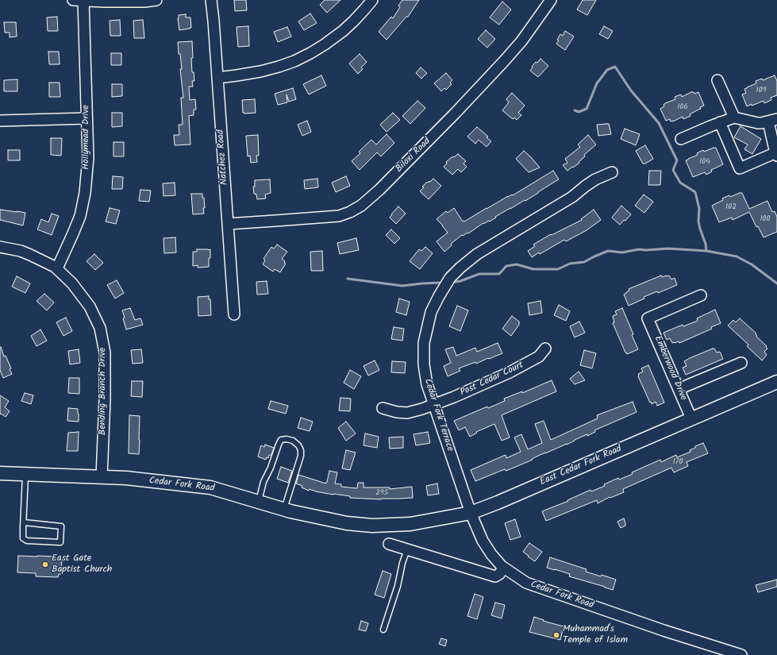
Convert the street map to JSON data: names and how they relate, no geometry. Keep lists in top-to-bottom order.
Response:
{
  "streets": {
    "street": [
      "Hollymead Drive",
      "Biloxi Road",
      "Natchez Road",
      "Emberwood Drive",
      "Post Cedar Court",
      "Bending Branch Drive",
      "Cedar Fork Terrace",
      "East Cedar Fork Road",
      "Cedar Fork Road"
    ]
  },
  "crossings": [
    ["Hollymead Drive", "Bending Branch Drive"],
    ["Biloxi Road", "Natchez Road"],
    ["Emberwood Drive", "East Cedar Fork Road"],
    ["Post Cedar Court", "Cedar Fork Terrace"],
    ["Bending Branch Drive", "Cedar Fork Road"],
    ["Cedar Fork Terrace", "East Cedar Fork Road"],
    ["Cedar Fork Terrace", "Cedar Fork Road"],
    ["East Cedar Fork Road", "Cedar Fork Road"]
  ],
  "places": ["East Gate Baptist Church", "Muhammad's Temple of Islam"],
  "house_numbers": [
    "109",
    "106",
    "104",
    "102",
    "100",
    "170",
    "295"
  ]
}
